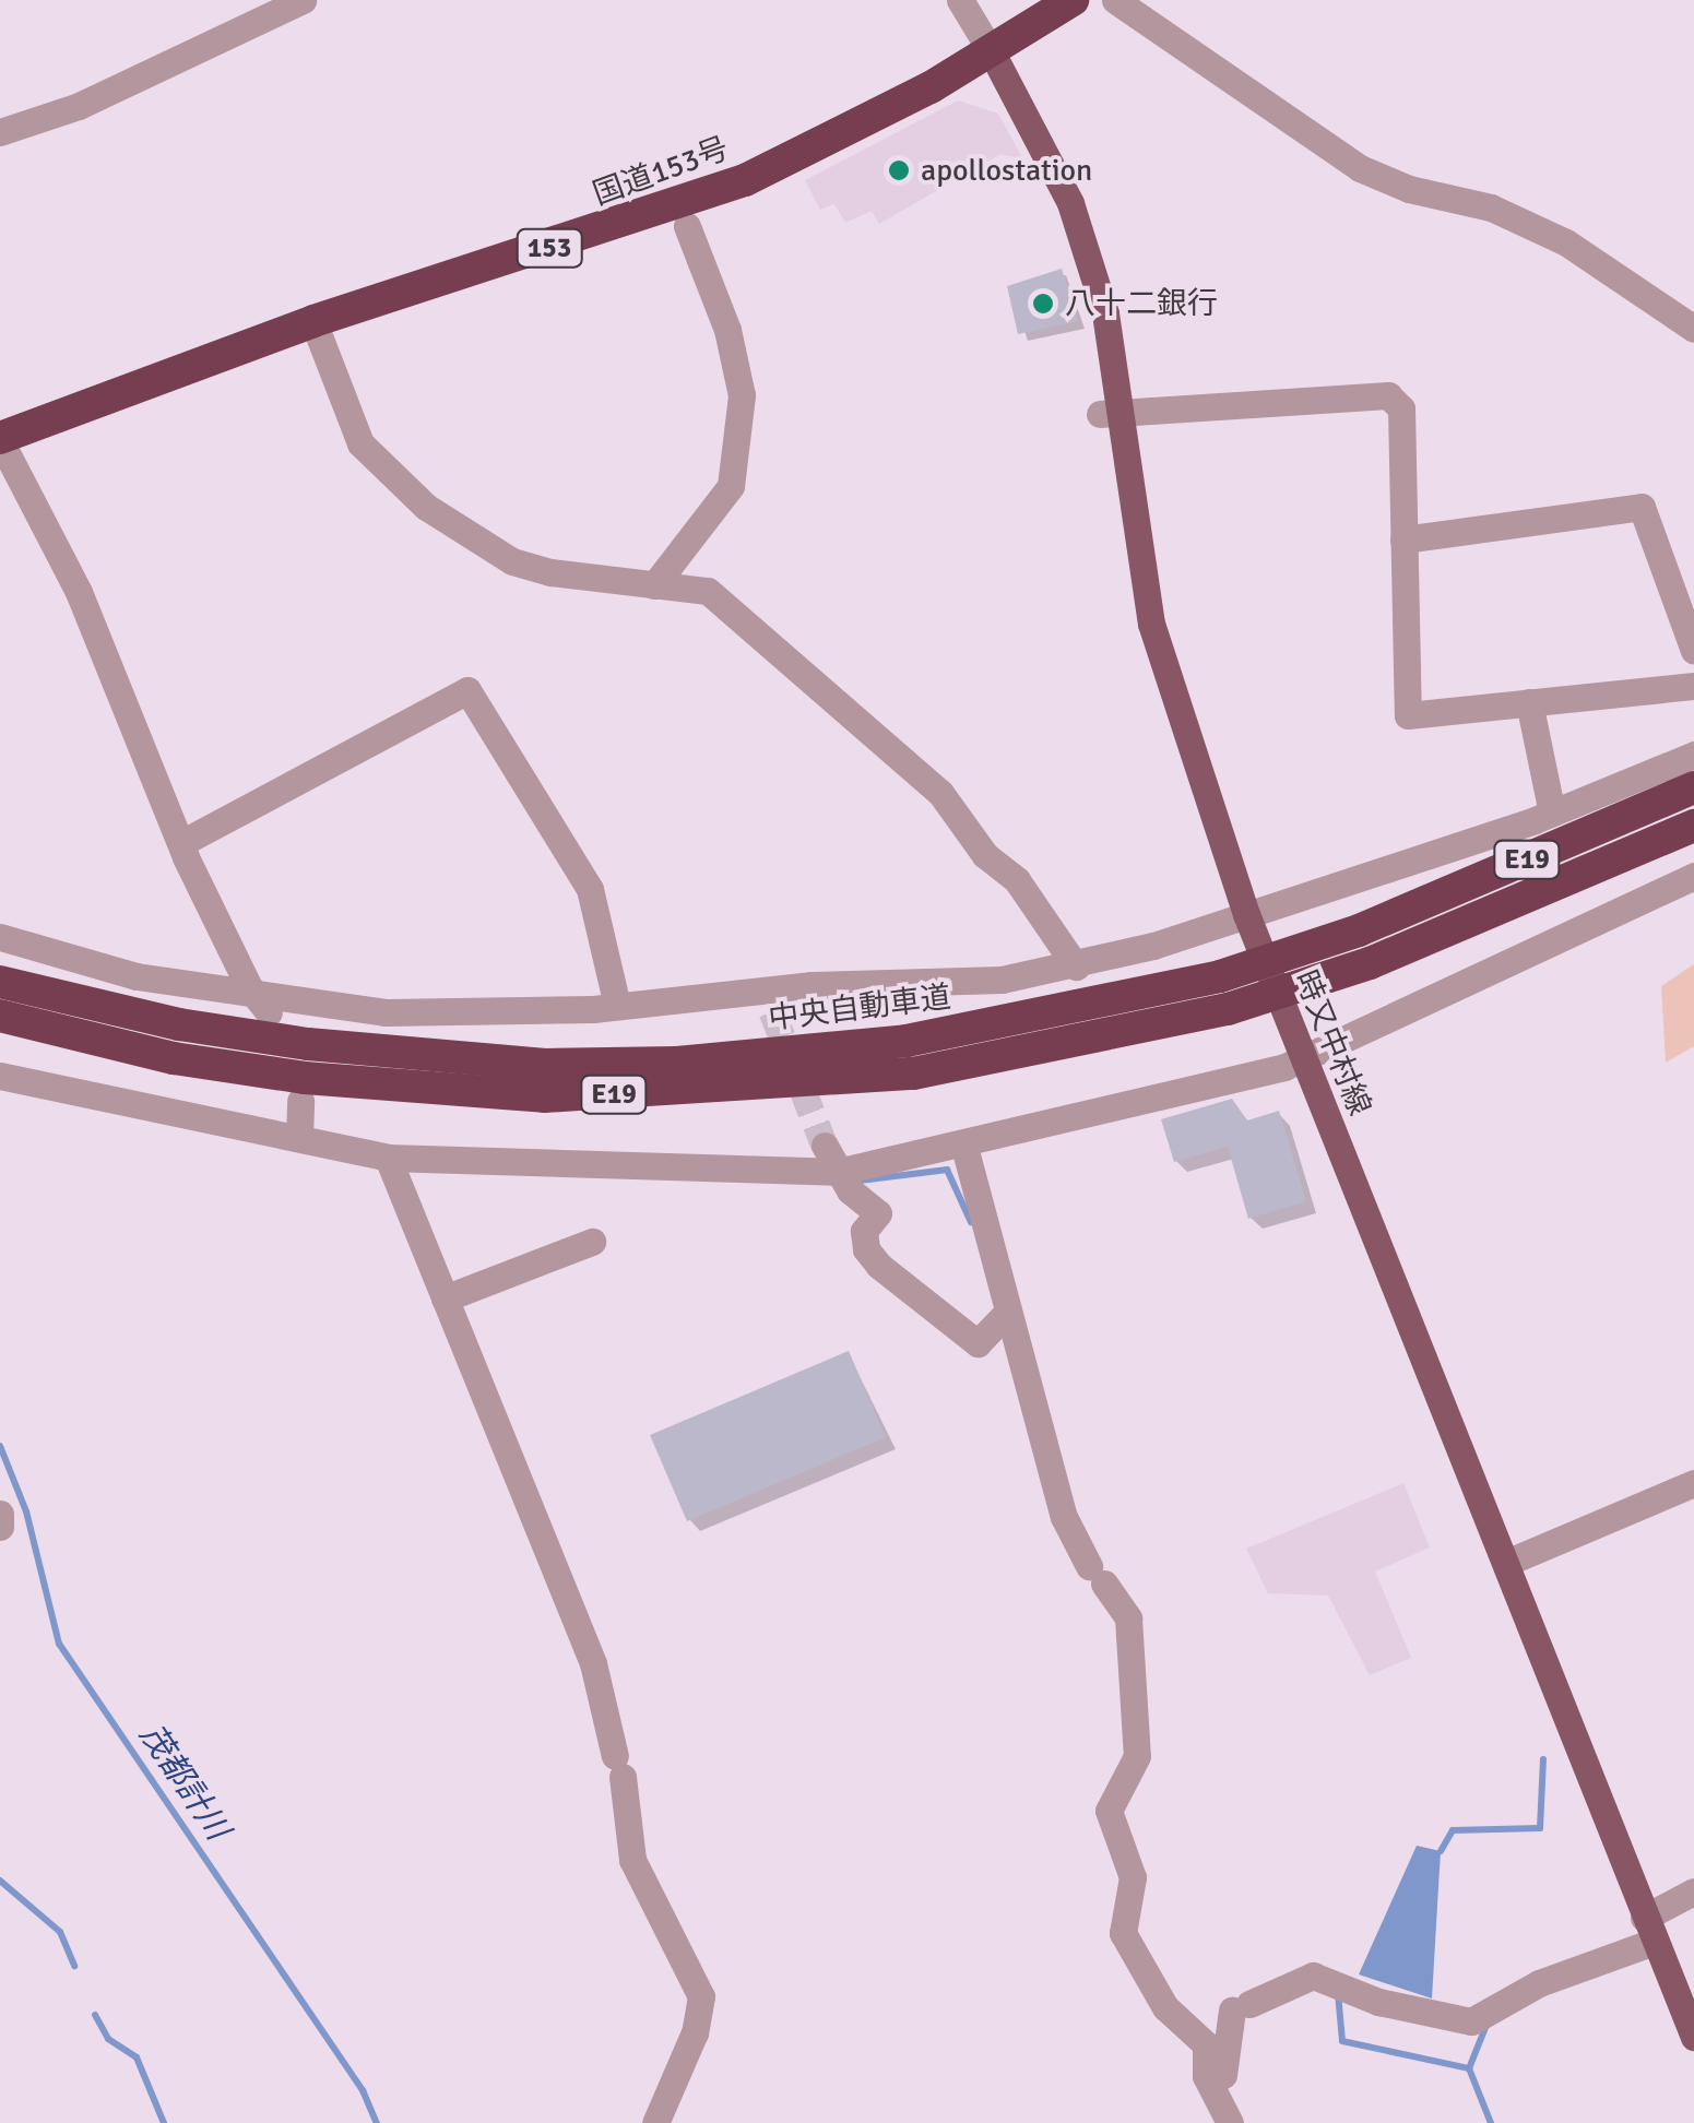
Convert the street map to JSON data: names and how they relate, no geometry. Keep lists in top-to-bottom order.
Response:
{
  "streets": {
    "highway": [
      "国道153号",
      "153",
      "E19",
      "中央自動車道"
    ],
    "main road": ["時又中村線"]
  },
  "crossings": [
    ["国道153号", "時又中村線"]
  ],
  "water": ["茂都計川"],
  "places": ["apollostation", "八十二銀行"]
}
